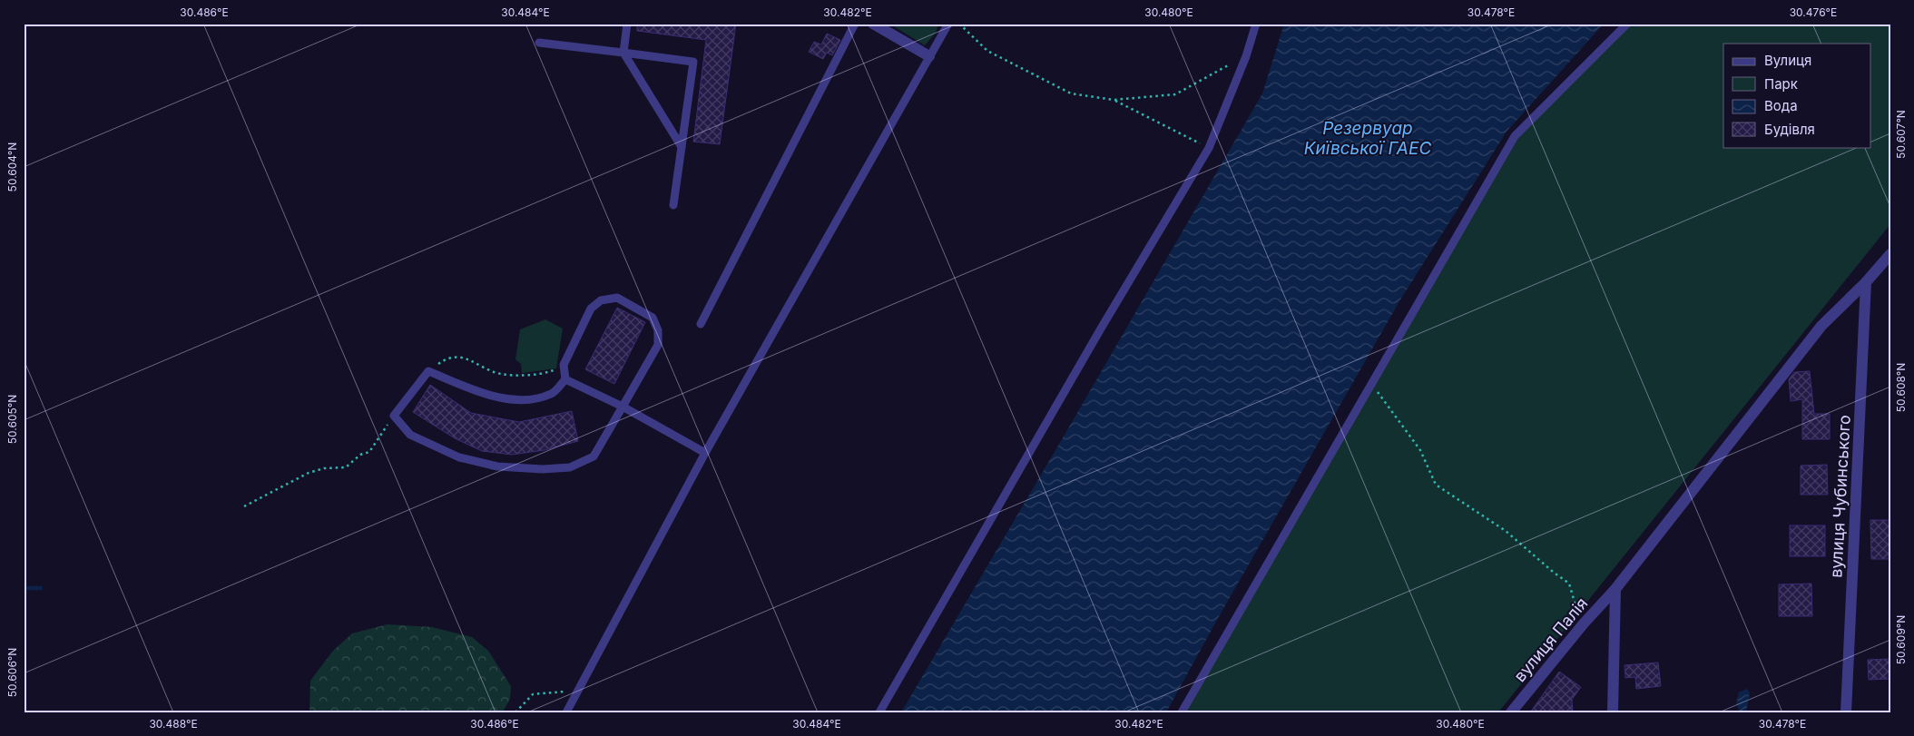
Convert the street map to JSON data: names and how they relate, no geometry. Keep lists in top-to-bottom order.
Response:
{
  "streets": {
    "street": ["вулиця Чубинського", "вулиця Палія"]
  },
  "crossings": [
    ["вулиця Чубинського", "вулиця Палія"]
  ],
  "water": ["Резервуар Київської ГАЕС"],
  "legend": [
    "Вулиця",
    "Парк",
    "Вода",
    "Будівля"
  ],
  "coordinates": [
    "30.486°E",
    "30.484°E",
    "30.482°E",
    "30.480°E",
    "30.478°E",
    "30.476°E",
    "50.607°N",
    "50.604°N",
    "50.608°N",
    "50.605°N",
    "50.609°N",
    "50.606°N",
    "30.488°E"
  ]
}
